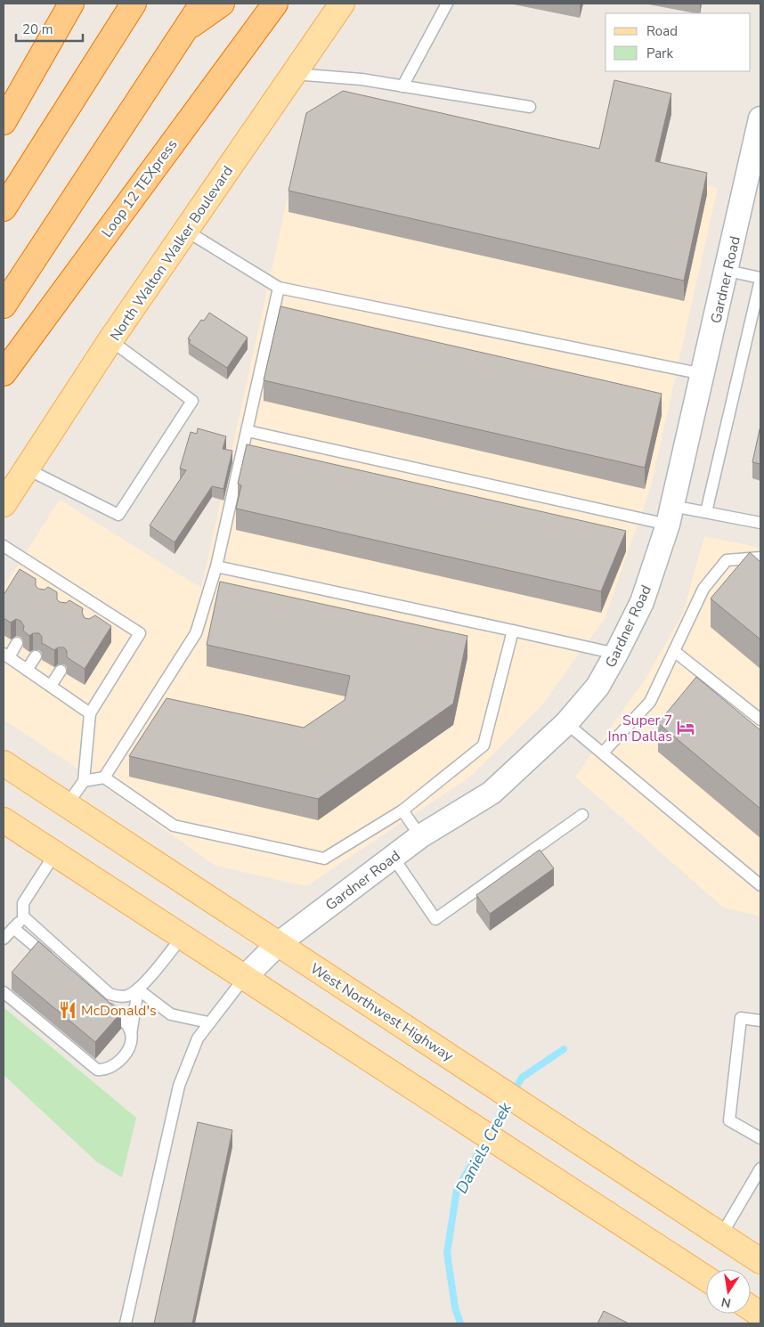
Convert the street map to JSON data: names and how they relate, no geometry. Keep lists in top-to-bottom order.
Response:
{
  "streets": {
    "highway": ["Loop 12 TEXpress"],
    "main road": ["North Walton Walker Boulevard", "West Northwest Highway"],
    "street": ["Gardner Road"]
  },
  "crossings": [
    ["Gardner Road", "West Northwest Highway"]
  ],
  "water": ["Daniels Creek"],
  "places": {
    "hotel": ["Super 7 Inn Dallas"],
    "restaurant": ["McDonald's"]
  },
  "legend": ["Road", "Park"],
  "scale_bar": "20 m",
  "north": "bottom"
}
